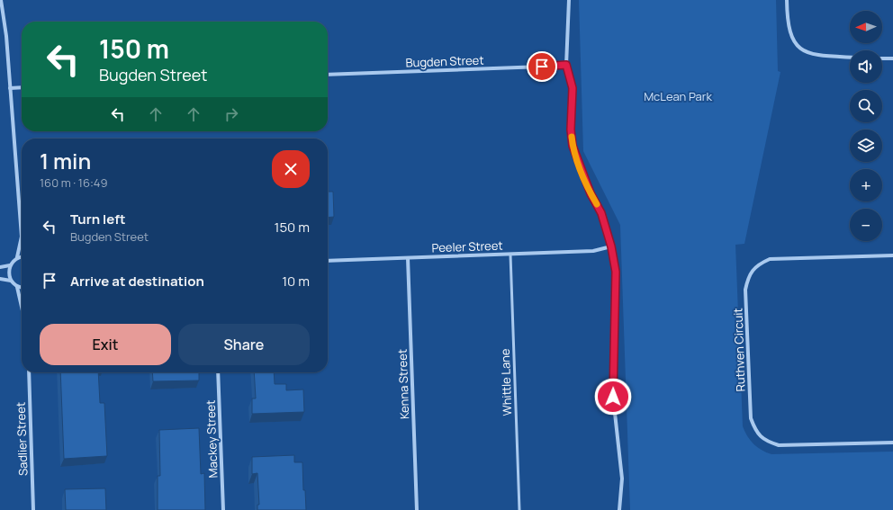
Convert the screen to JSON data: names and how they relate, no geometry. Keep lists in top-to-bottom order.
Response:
{
  "streets": {
    "street": [
      "Bugden Street",
      "Peeler Street",
      "Ruthven Circuit",
      "Kenna Street",
      "Sadlier Street",
      "Mackey Street"
    ],
    "lane": ["Whittle Lane"]
  },
  "crossings": [
    ["Peeler Street", "Whittle Lane"],
    ["Peeler Street", "Kenna Street"]
  ],
  "parks": ["McLean Park"],
  "north": "left",
  "page": {
    "map_buttons": ["+", "−"],
    "turn": ["150 m", "Bugden Street"],
    "heading": ["1 min", "160 m · 16:49"],
    "list": [
      {
        "name": "Turn left",
        "note": "Bugden Street",
        "value": "150 m"
      },
      {
        "name": "Arrive at destination",
        "value": "10 m"
      }
    ],
    "buttons": ["Exit", "Share"]
  }
}
